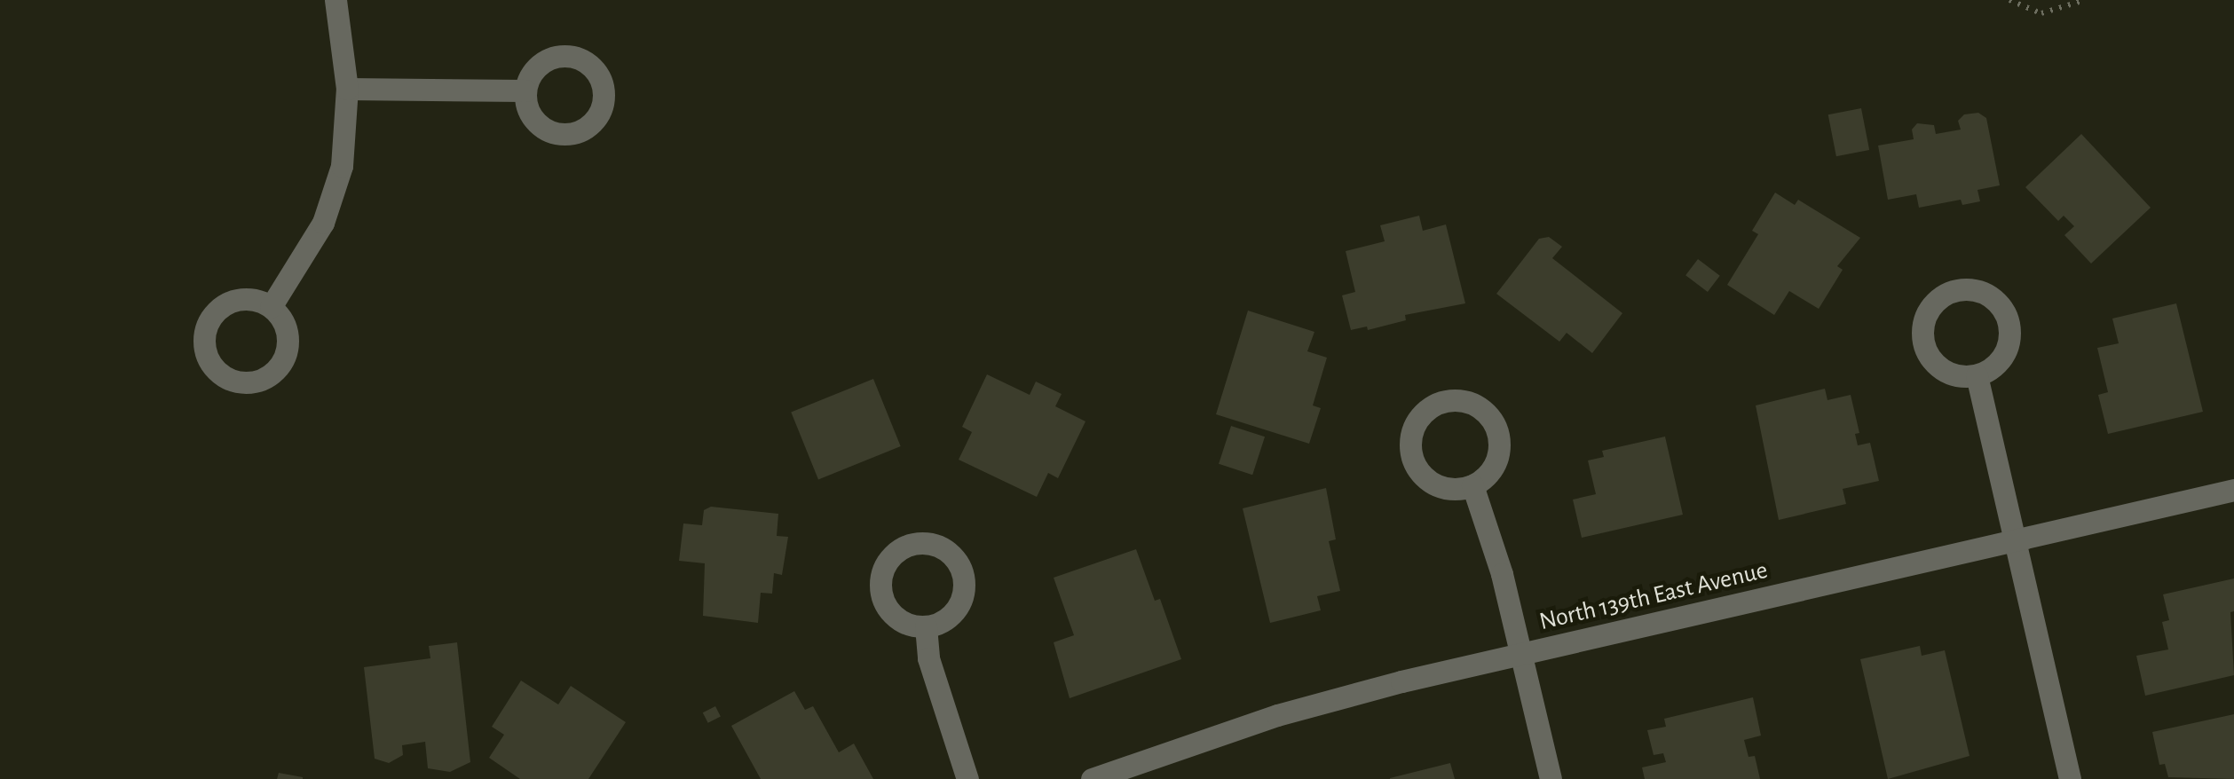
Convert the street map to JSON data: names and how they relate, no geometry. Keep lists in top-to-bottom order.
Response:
{
  "streets": {
    "street": ["North 139th East Avenue"]
  }
}
